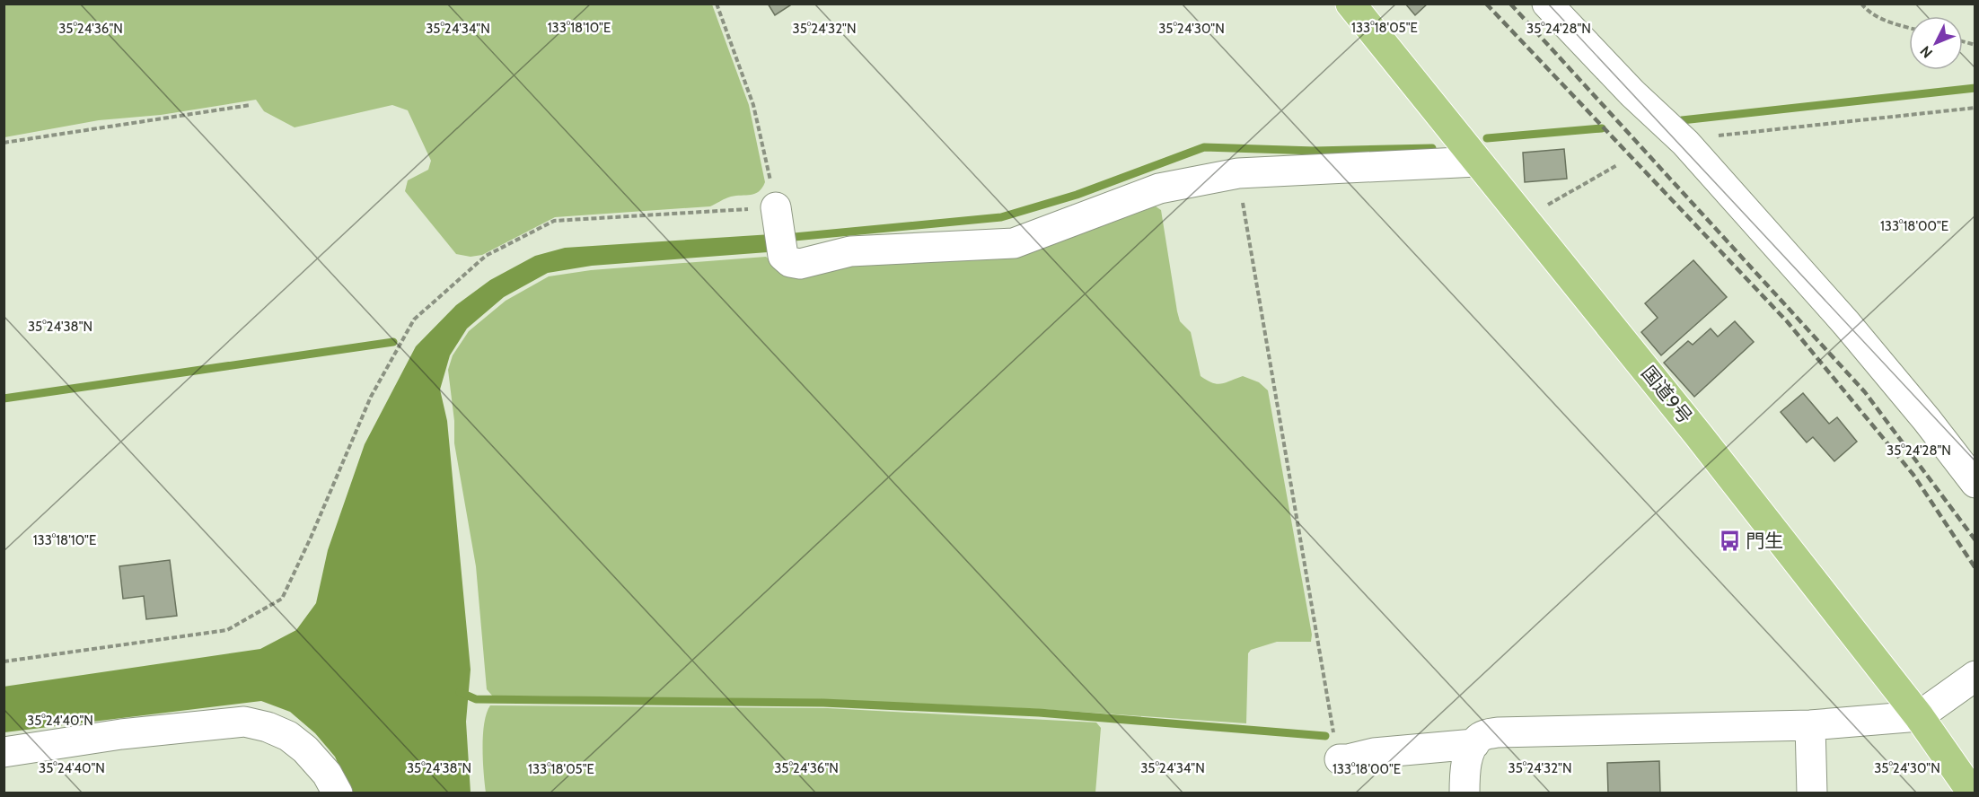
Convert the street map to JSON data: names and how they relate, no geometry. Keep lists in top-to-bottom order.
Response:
{
  "streets": {
    "highway": ["国道9号"]
  },
  "places": {
    "bus stop": ["門生"]
  },
  "north": "bottom left",
  "coordinates": [
    "133°18'10\"E",
    "133°18'05\"E",
    "35°24'36\"N",
    "35°24'34\"N",
    "35°24'32\"N",
    "35°24'30\"N",
    "35°24'28\"N",
    "133°18'00\"E",
    "35°24'38\"N",
    "35°24'40\"N"
  ]
}
